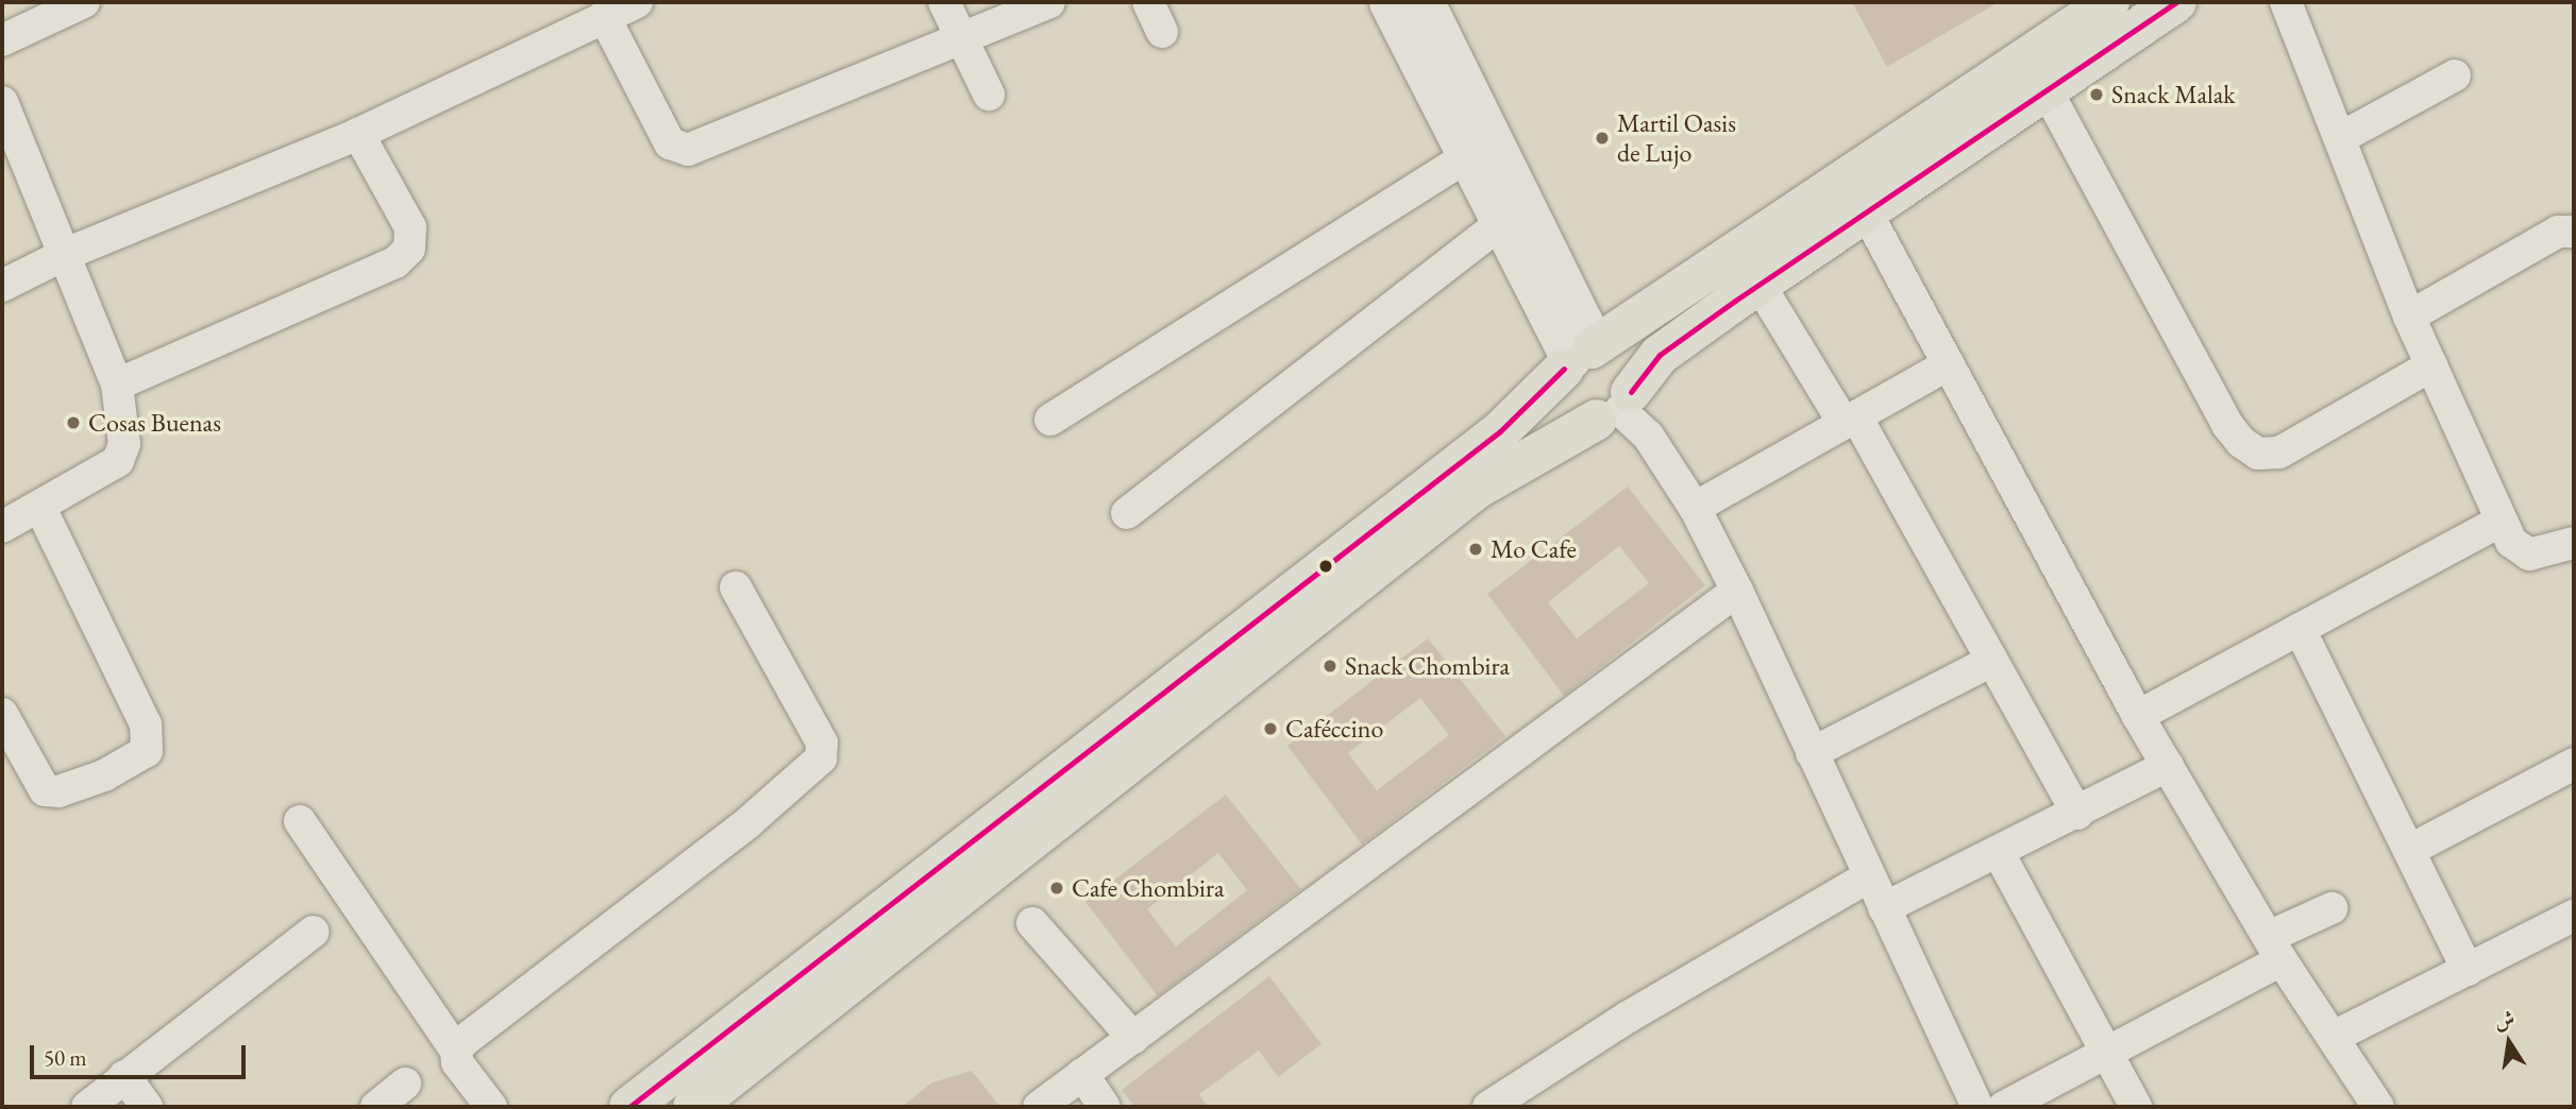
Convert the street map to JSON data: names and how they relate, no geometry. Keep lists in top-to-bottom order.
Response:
{
  "places": [
    "Snack Malak",
    "Martil Oasis de Lujo",
    "Cosas Buenas",
    "Mo Cafe",
    "Snack Chombira",
    "Caféccino",
    "Cafe Chombira"
  ],
  "scale_bar": "50 m",
  "north": "top"
}
